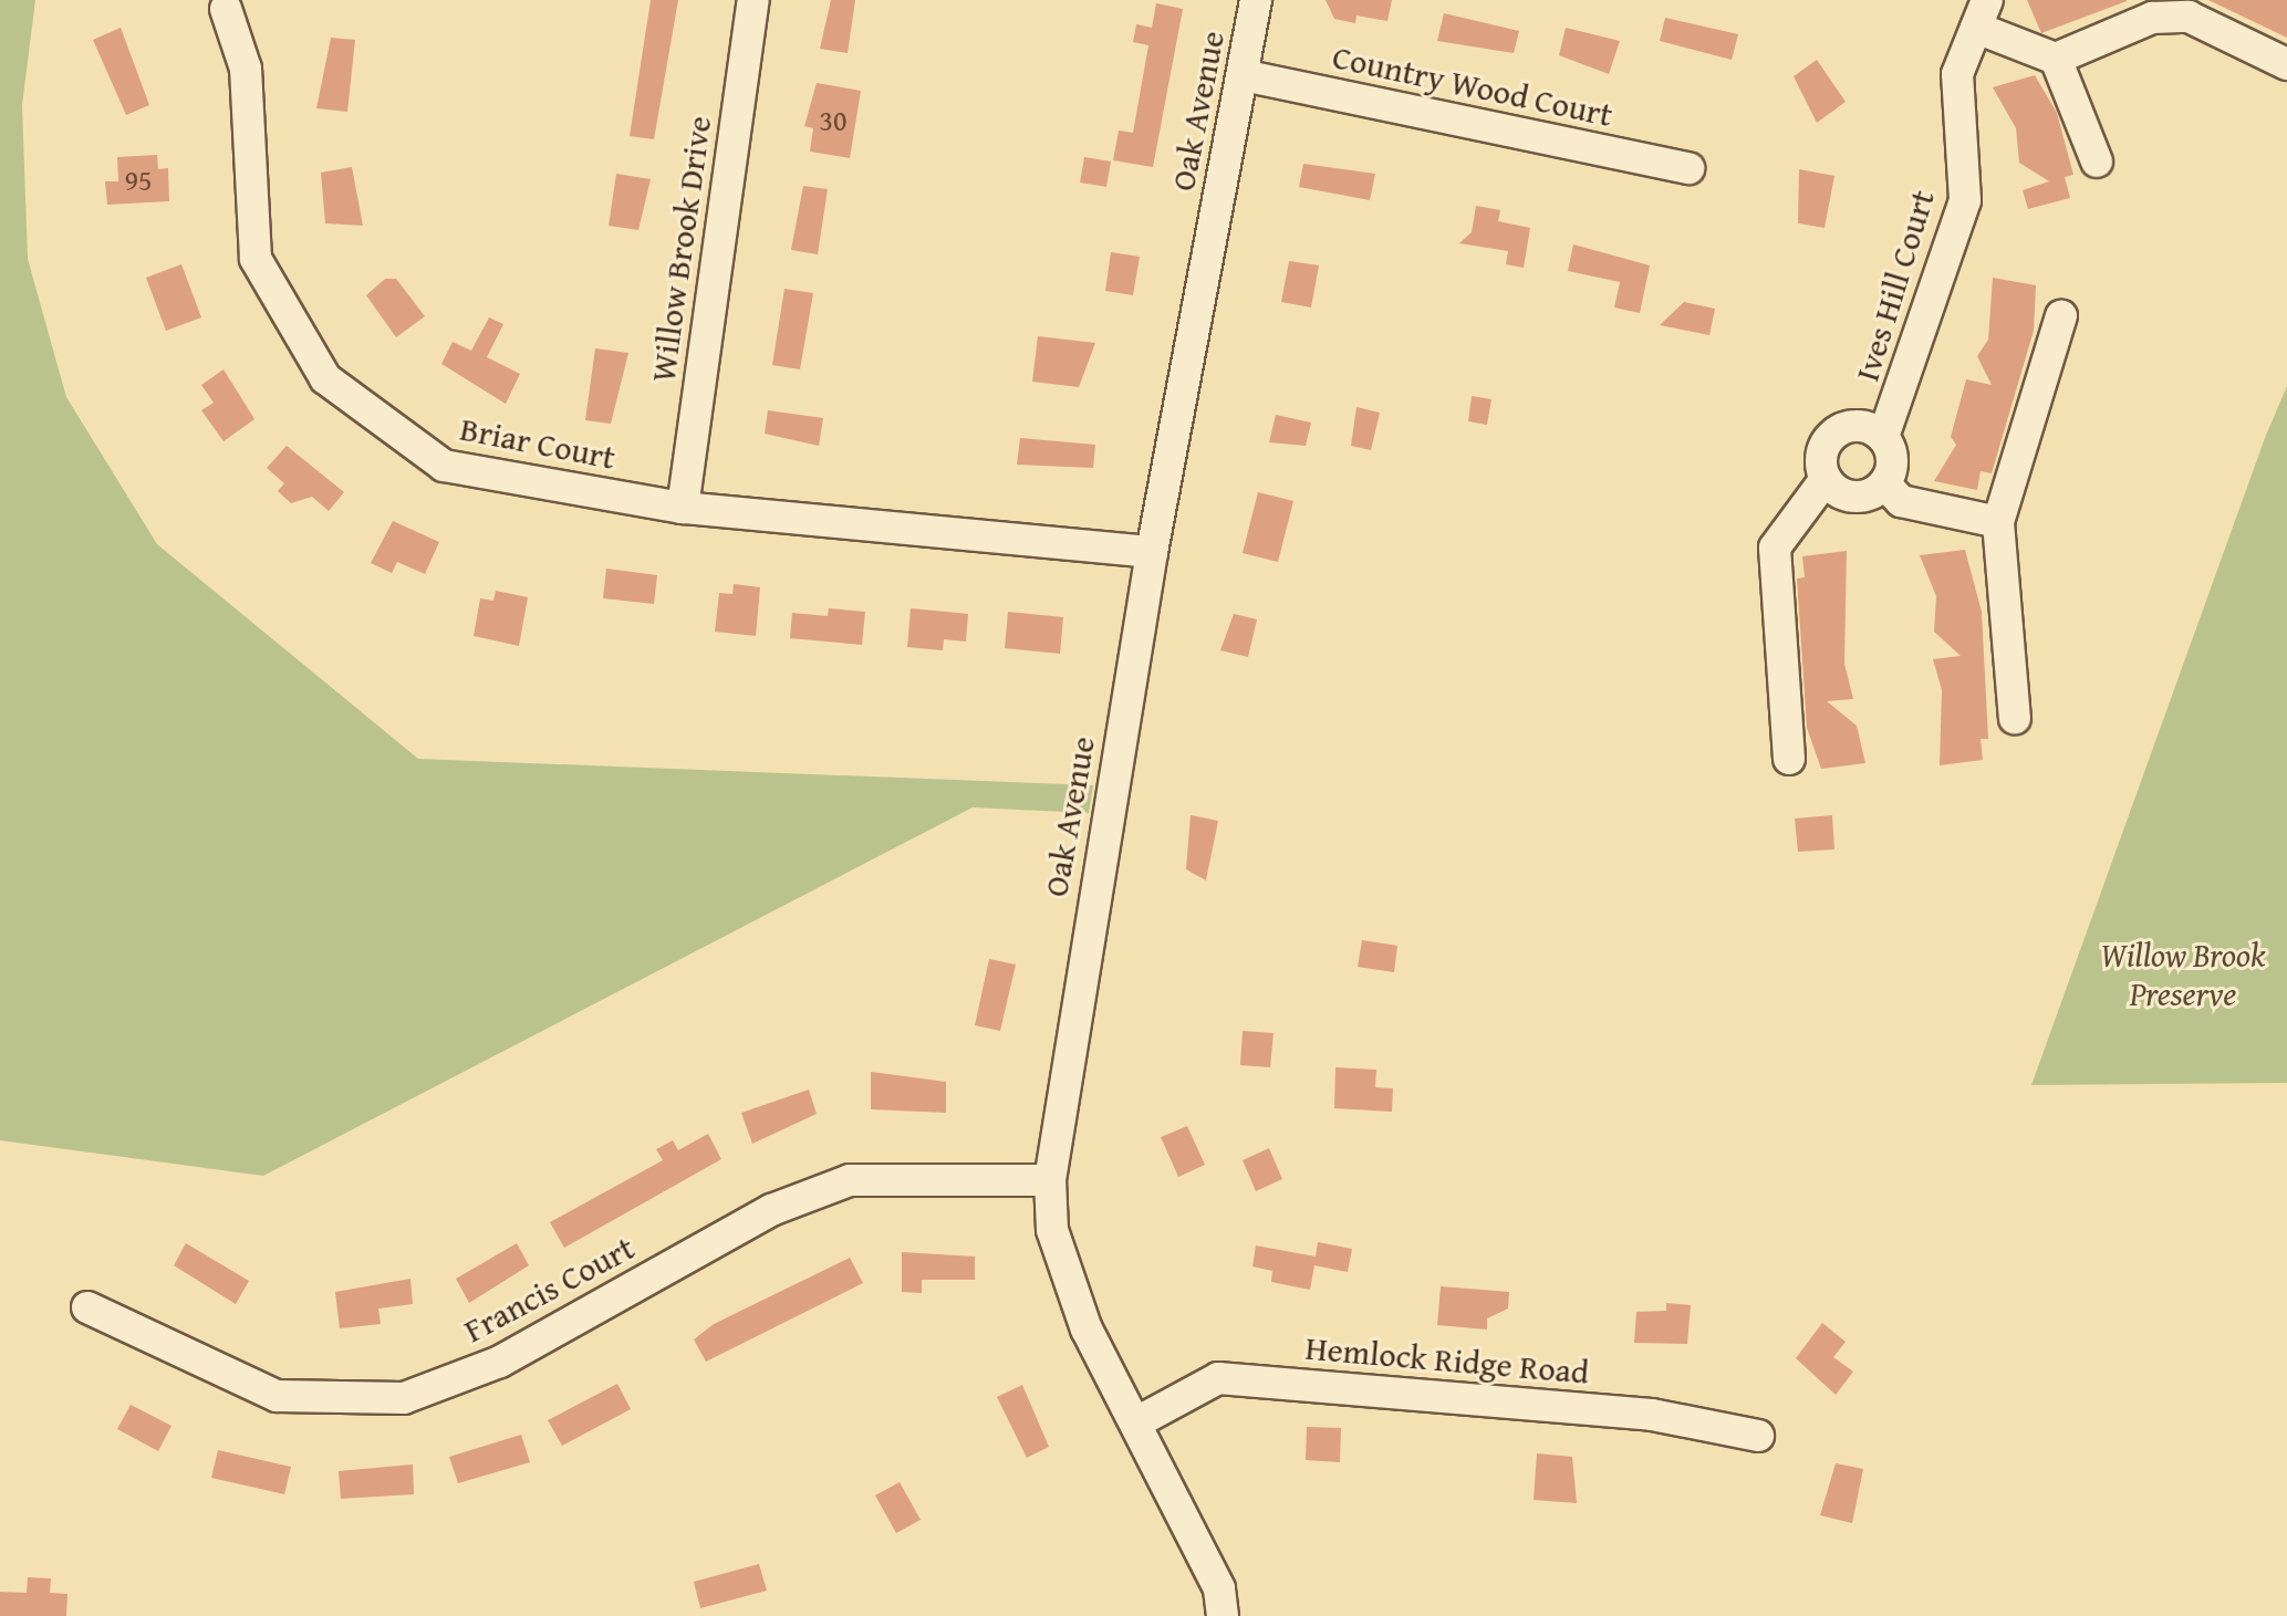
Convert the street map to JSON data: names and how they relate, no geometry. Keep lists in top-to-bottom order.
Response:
{
  "streets": {
    "street": [
      "Country Wood Court",
      "Oak Avenue",
      "Willow Brook Drive",
      "Ives Hill Court",
      "Briar Court",
      "Francis Court",
      "Hemlock Ridge Road"
    ]
  },
  "crossings": [
    ["Country Wood Court", "Oak Avenue"],
    ["Oak Avenue", "Briar Court"],
    ["Oak Avenue", "Francis Court"],
    ["Oak Avenue", "Hemlock Ridge Road"],
    ["Willow Brook Drive", "Briar Court"]
  ],
  "parks": ["Willow Brook Preserve"],
  "house_numbers": ["30", "95"]
}
